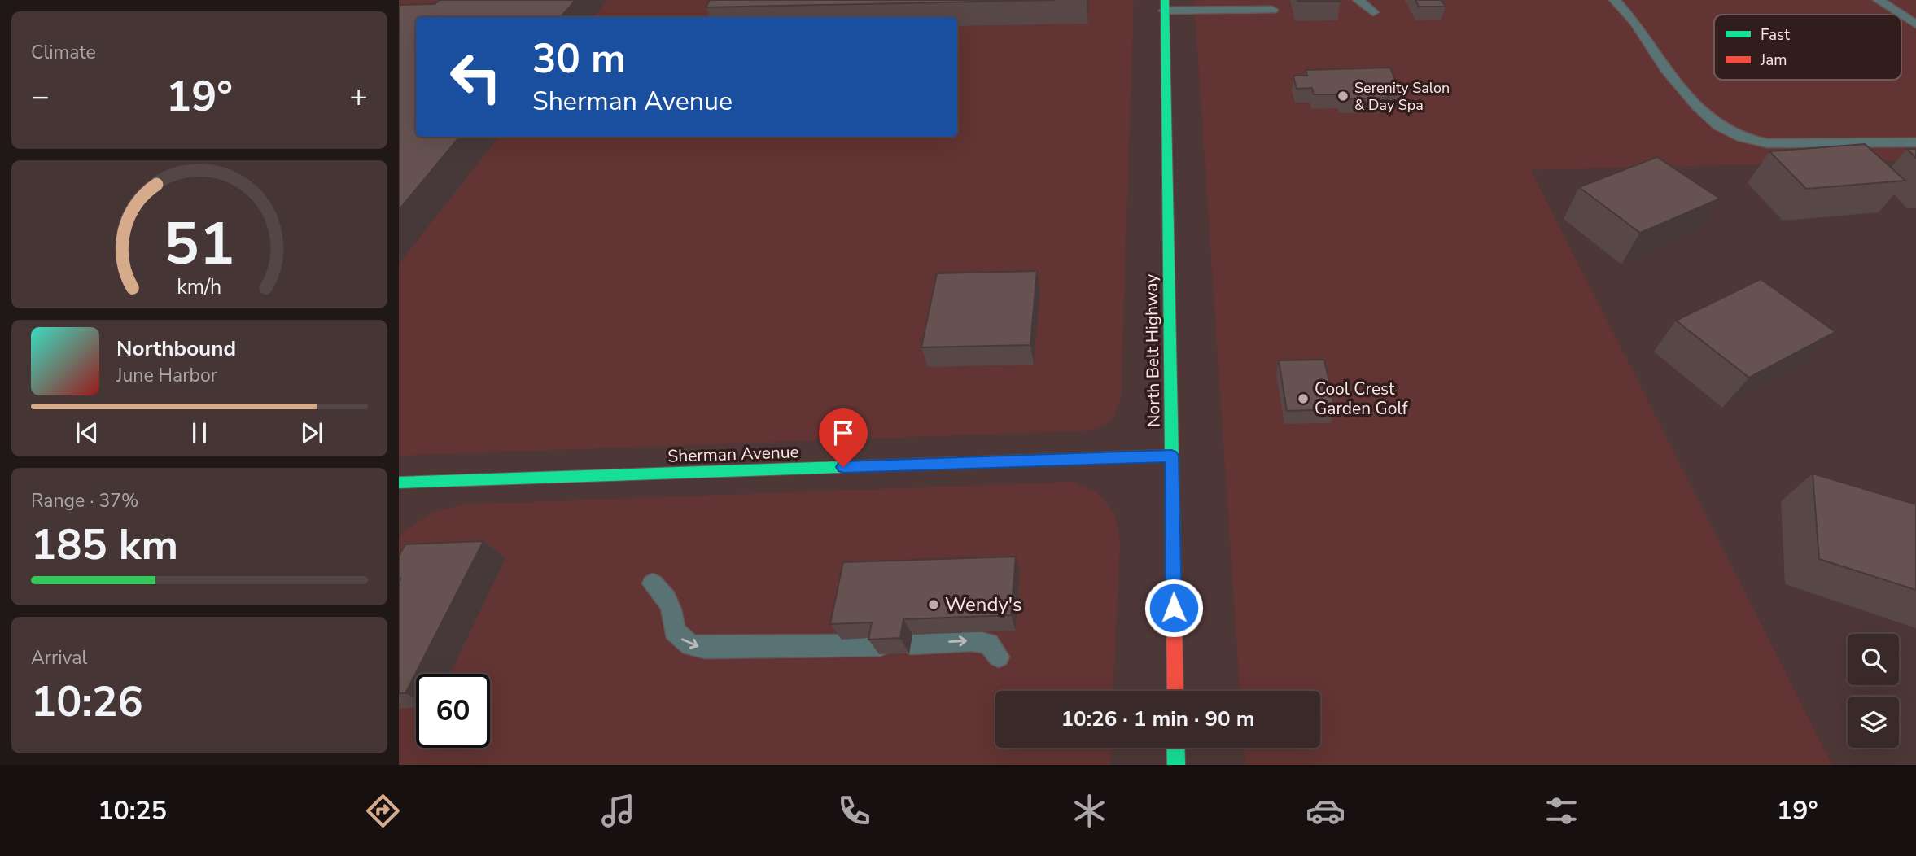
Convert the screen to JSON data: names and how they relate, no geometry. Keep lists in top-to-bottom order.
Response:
{
  "streets": {
    "main road": ["North Belt Highway", "Sherman Avenue"]
  },
  "crossings": [
    ["North Belt Highway", "Sherman Avenue"]
  ],
  "places": ["Serenity Salon & Day Spa", "Cool Crest Garden Golf", "Wendy's"],
  "legend": ["Fast", "Jam"],
  "page": {
    "tile": [
      "Climate",
      ["Range · 37%", "185 km"],
      ["Arrival", "10:26"]
    ],
    "turn": ["30 m", "Sherman Avenue"],
    "heat": ["−", "19°", "+"],
    "song": ["Northbound", "June Harbor"],
    "limit": "60",
    "trip": "10:26 · 1 min · 90 m",
    "tabs": ["10:25", "19°"],
    "gauge": ["51", "km/h"]
  }
}
